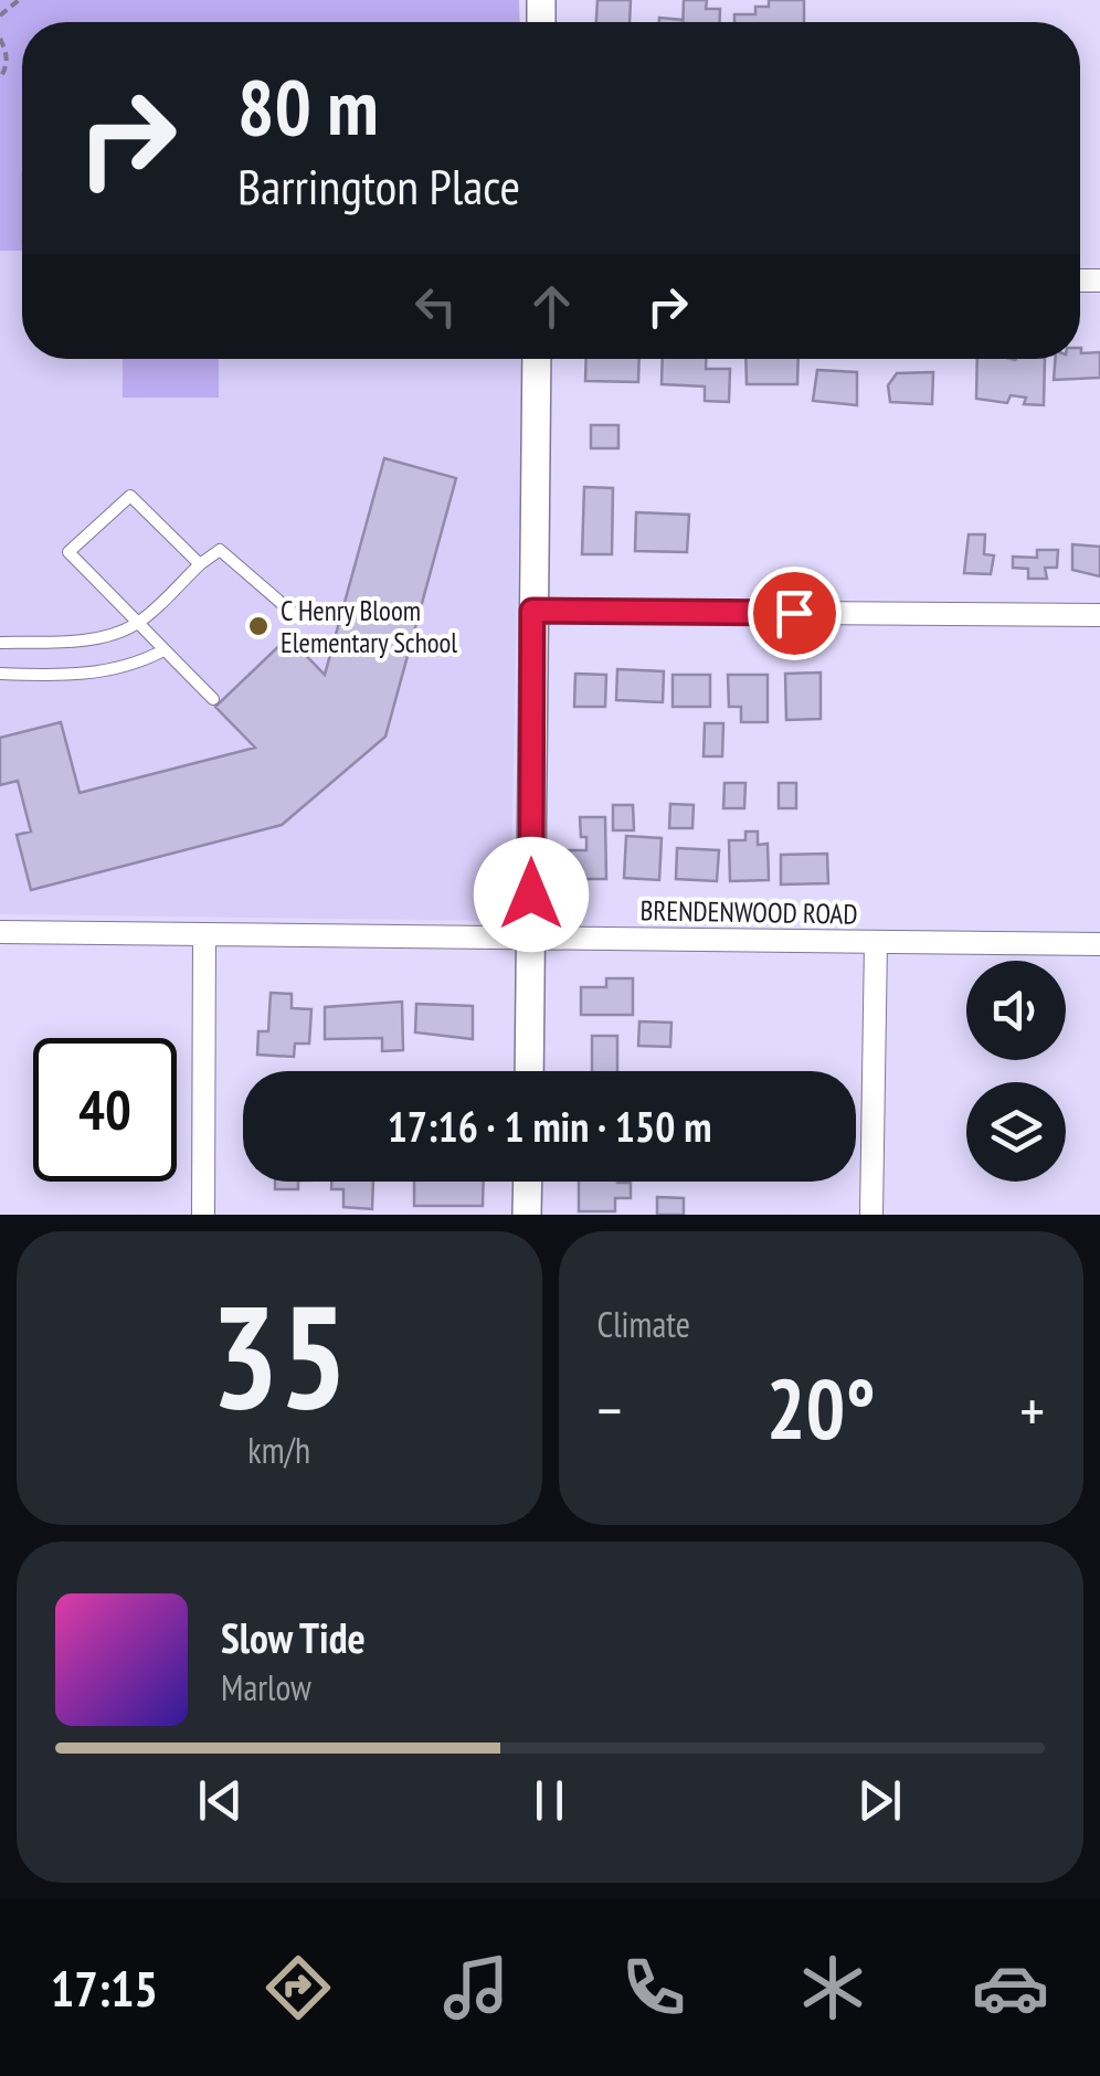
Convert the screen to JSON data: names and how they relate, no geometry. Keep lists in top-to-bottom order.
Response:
{
  "streets": {
    "street": ["BRENDENWOOD ROAD"]
  },
  "places": ["C Henry Bloom Elementary School"],
  "page": {
    "turn": ["80 m", "Barrington Place"],
    "limit": "40",
    "trip": "17:16 · 1 min · 150 m",
    "tile": [
      ["35", "km/h"],
      "Climate"
    ],
    "heat": ["−", "20°", "+"],
    "song": ["Slow Tide", "Marlow"],
    "tabs": "17:15"
  }
}
